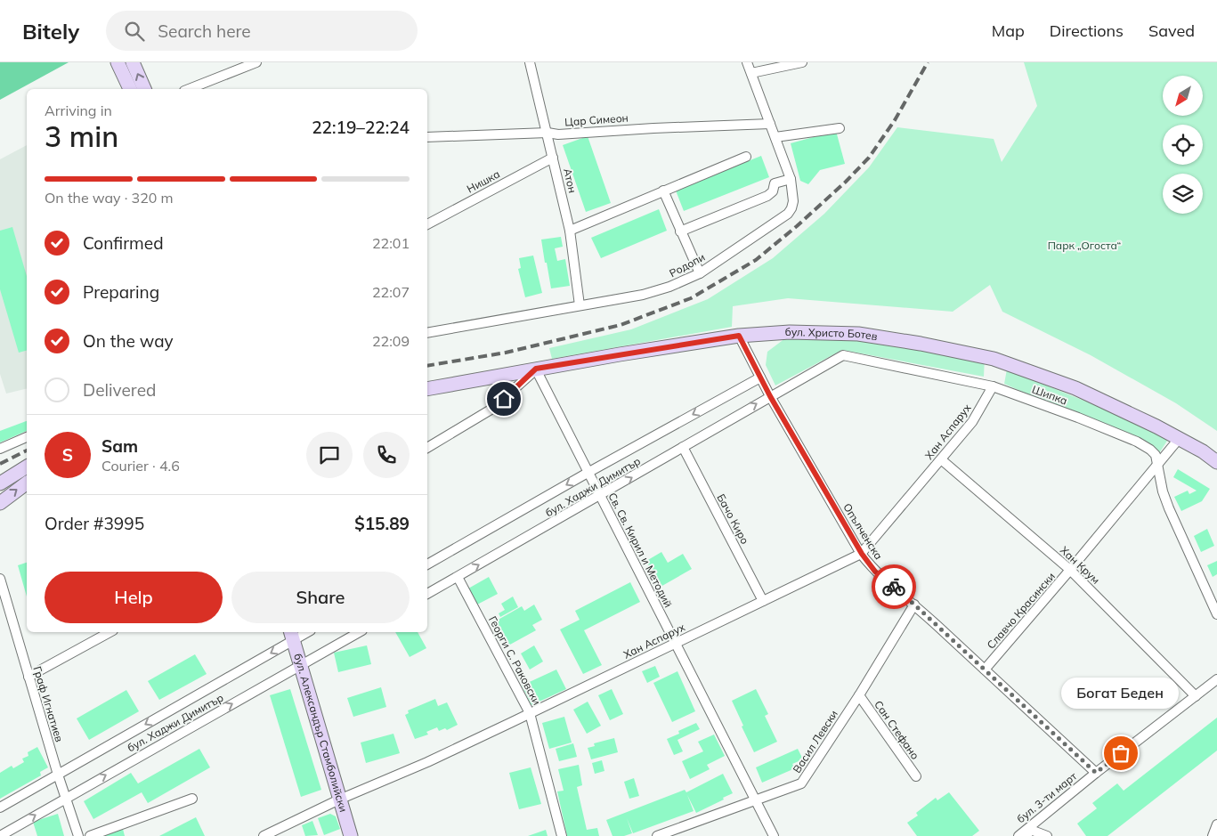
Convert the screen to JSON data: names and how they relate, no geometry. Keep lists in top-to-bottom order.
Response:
{
  "streets": {
    "street": [
      "Цар Симеон",
      "Атон",
      "Нишка",
      "Родопи",
      "бул. Христо Ботев",
      "Шипка",
      "Хан Аспарух",
      "бул. Хаджи Димитър",
      "Бачо Киро",
      "Опълченска",
      "Св. Св. Кирил и Методий",
      "Хан Крум",
      "Славчо Красински",
      "Георги С. Раковски",
      "Граф Игнатиев",
      "Сан Стефано",
      "бул. Александър Стамболийски",
      "Васил Левски",
      "бул. 3-ти март"
    ]
  },
  "crossings": [
    ["Цар Симеон", "Атон"],
    ["Цар Симеон", "Родопи"],
    ["Атон", "Нишка"],
    ["Атон", "Родопи"],
    ["бул. Христо Ботев", "Опълченска"],
    ["бул. Христо Ботев", "Св. Св. Кирил и Методий"],
    ["бул. Христо Ботев", "Славчо Красински"],
    ["Шипка", "Хан Аспарух"],
    ["Шипка", "бул. Хаджи Димитър"],
    ["Шипка", "Опълченска"],
    ["Шипка", "Славчо Красински"],
    ["Хан Аспарух", "Бачо Киро"],
    ["Хан Аспарух", "Опълченска"],
    ["Хан Аспарух", "Св. Св. Кирил и Методий"],
    ["Хан Аспарух", "Хан Крум"],
    ["Хан Аспарух", "Георги С. Раковски"],
    ["Хан Аспарух", "бул. Александър Стамболийски"],
    ["бул. Хаджи Димитър", "Бачо Киро"],
    ["бул. Хаджи Димитър", "Опълченска"],
    ["бул. Хаджи Димитър", "Св. Св. Кирил и Методий"],
    ["бул. Хаджи Димитър", "Георги С. Раковски"],
    ["бул. Хаджи Димитър", "Граф Игнатиев"],
    ["бул. Хаджи Димитър", "бул. Александър Стамболийски"],
    ["Опълченска", "Славчо Красински"],
    ["Опълченска", "Васил Левски"],
    ["Опълченска", "бул. 3-ти март"],
    ["Св. Св. Кирил и Методий", "Васил Левски"],
    ["Хан Крум", "Славчо Красински"],
    ["Хан Крум", "бул. 3-ти март"],
    ["Сан Стефано", "Васил Левски"]
  ],
  "parks": ["Парк „Огоста“"],
  "places": ["Богат Беден"],
  "north": "bottom left",
  "page": {
    "header": "Bitely",
    "search": "Search here",
    "nav": ["Map", "Directions", "Saved"],
    "heading": ["3 min", "Arriving in", "22:19–22:24"],
    "panel": [
      "Sam",
      "Courier · 4.6",
      "Order #3995",
      "$15.89"
    ],
    "bar": "On the way · 320 m",
    "list": [
      ["Confirmed", "22:01"],
      ["Preparing", "22:07"],
      ["On the way", "22:09"],
      "Delivered"
    ],
    "round": "S",
    "buttons": ["Help", "Share"],
    "bubble": "Богат Беден"
  }
}
